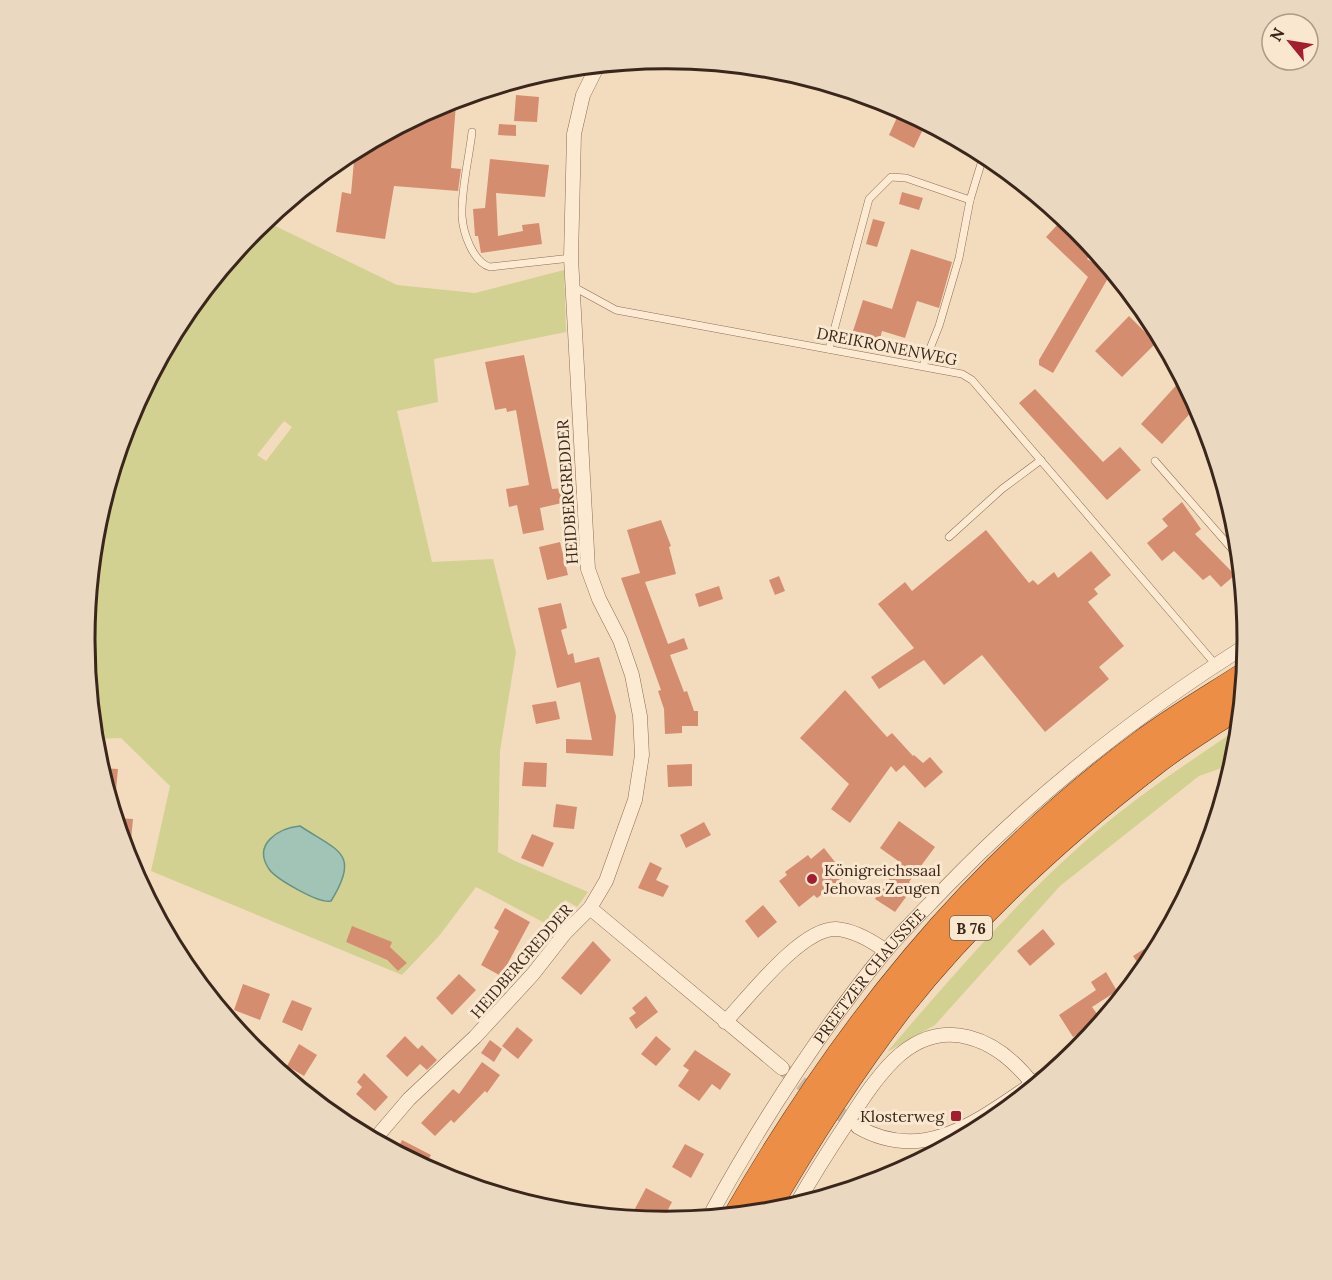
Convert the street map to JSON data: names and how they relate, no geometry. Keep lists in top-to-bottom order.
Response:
{
  "streets": {
    "highway": ["B 76", "PREETZER CHAUSSEE"],
    "street": ["HEIDBERGREDDER"],
    "lane": ["DREIKRONENWEG"]
  },
  "crossings": [
    ["DREIKRONENWEG", "HEIDBERGREDDER"],
    ["DREIKRONENWEG", "PREETZER CHAUSSEE"]
  ],
  "places": {
    "other": ["Königreichssaal Jehovas Zeugen"],
    "transit": ["Klosterweg"]
  },
  "north": "top left"
}
